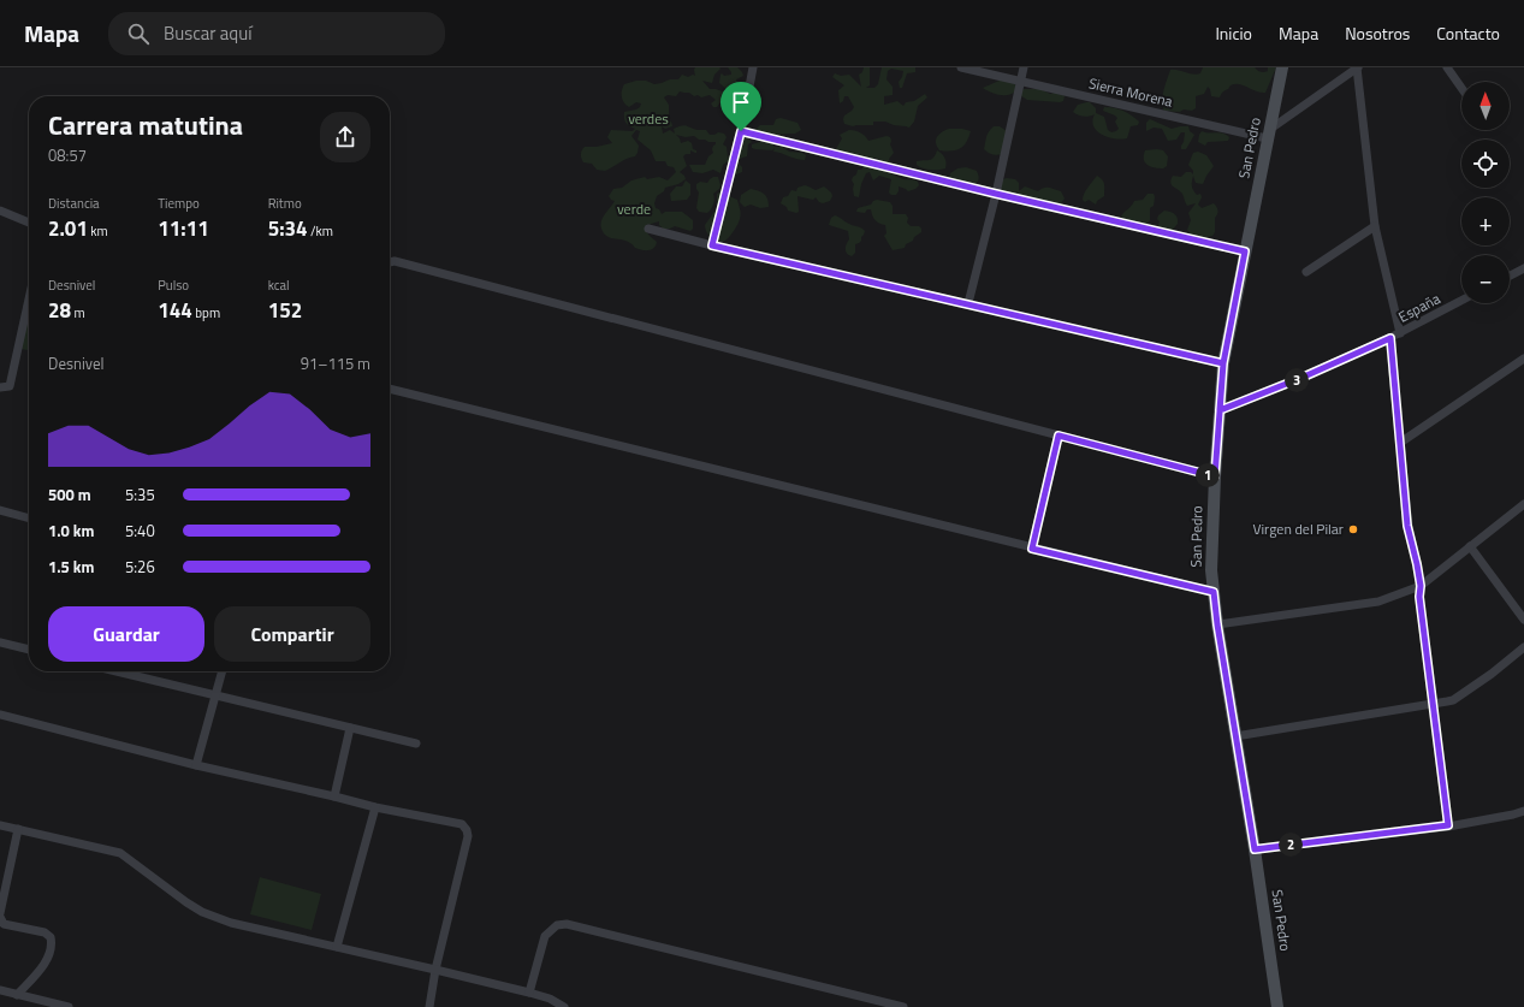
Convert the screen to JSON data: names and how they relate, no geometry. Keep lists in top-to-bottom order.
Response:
{
  "streets": {
    "main road": ["San Pedro"],
    "street": ["Sierra Morena", "España"]
  },
  "crossings": [
    ["Sierra Morena", "San Pedro"],
    ["San Pedro", "España"]
  ],
  "parks": ["verdes", "verde"],
  "places": ["Virgen del Pilar"],
  "north": "top",
  "page": {
    "header": "Mapa",
    "search": "Buscar aquí",
    "nav": [
      "Inicio",
      "Mapa",
      "Nosotros",
      "Contacto"
    ],
    "map_buttons": ["+", "−"],
    "heading": ["Carrera matutina", "08:57"],
    "stats": [
      ["Distancia", "2.01 km"],
      ["Tiempo", "11:11"],
      ["Ritmo", "5:34 /km"],
      ["Desnivel", "28 m"],
      ["Pulso", "144 bpm"],
      ["kcal", "152"]
    ],
    "chart": ["Desnivel", "91–115 m"],
    "pins": ["3", "1", "2"],
    "list": [
      {
        "name": "500 m",
        "note": "5:35"
      },
      {
        "name": "1.0 km",
        "note": "5:40"
      },
      {
        "name": "1.5 km",
        "note": "5:26"
      }
    ],
    "buttons": ["Guardar", "Compartir"]
  }
}
